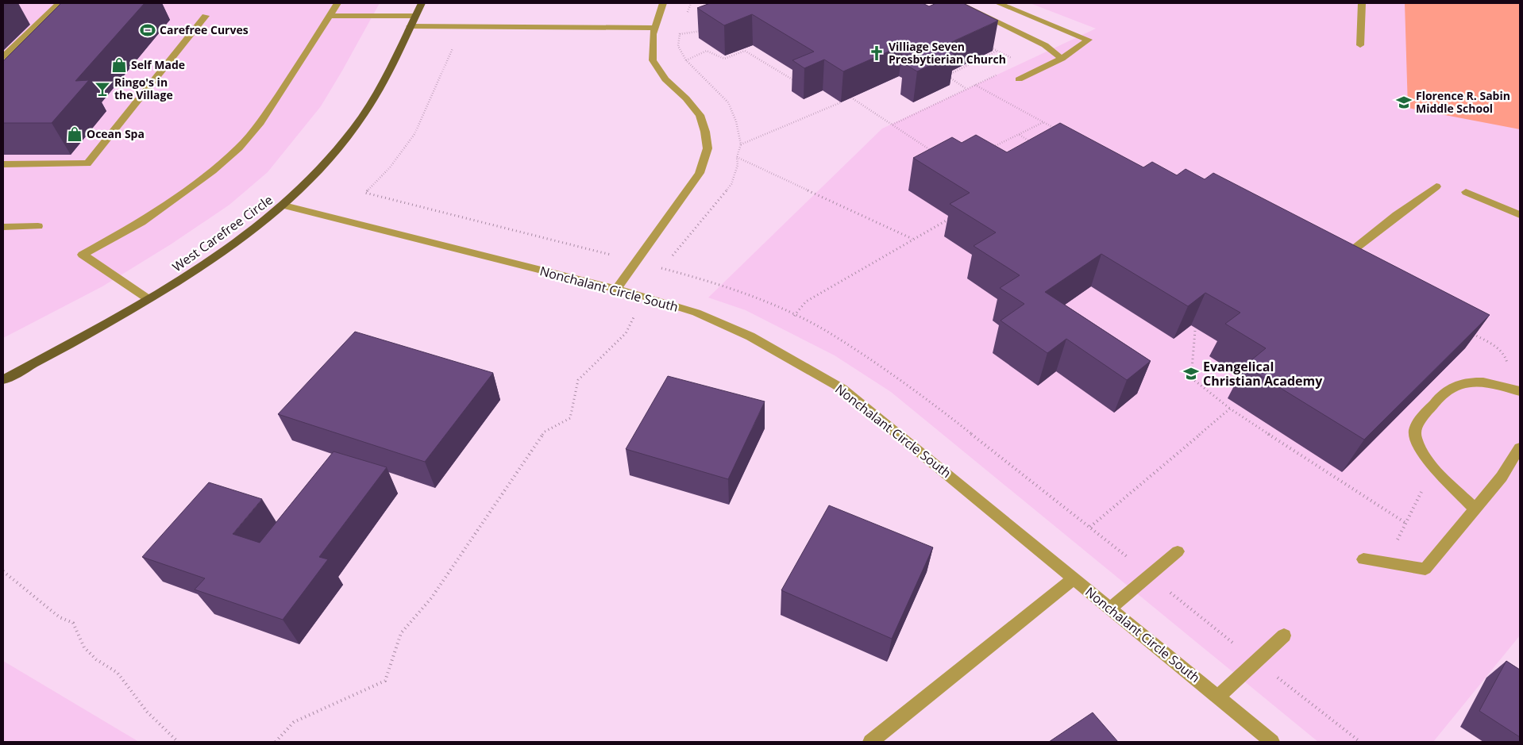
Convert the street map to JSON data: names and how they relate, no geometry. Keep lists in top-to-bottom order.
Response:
{
  "streets": {
    "main road": ["West Carefree Circle"],
    "street": ["Nonchalant Circle South"]
  },
  "crossings": [
    ["West Carefree Circle", "Nonchalant Circle South"]
  ],
  "places": {
    "sports": ["Carefree Curves"],
    "church": ["Villiage Seven Presbytierian Church"],
    "shop": ["Self Made", "Ocean Spa"],
    "bar": ["Ringo's in the Village"],
    "school or university": ["Florence R. Sabin Middle School", "Evangelical Christian Academy"]
  }
}
